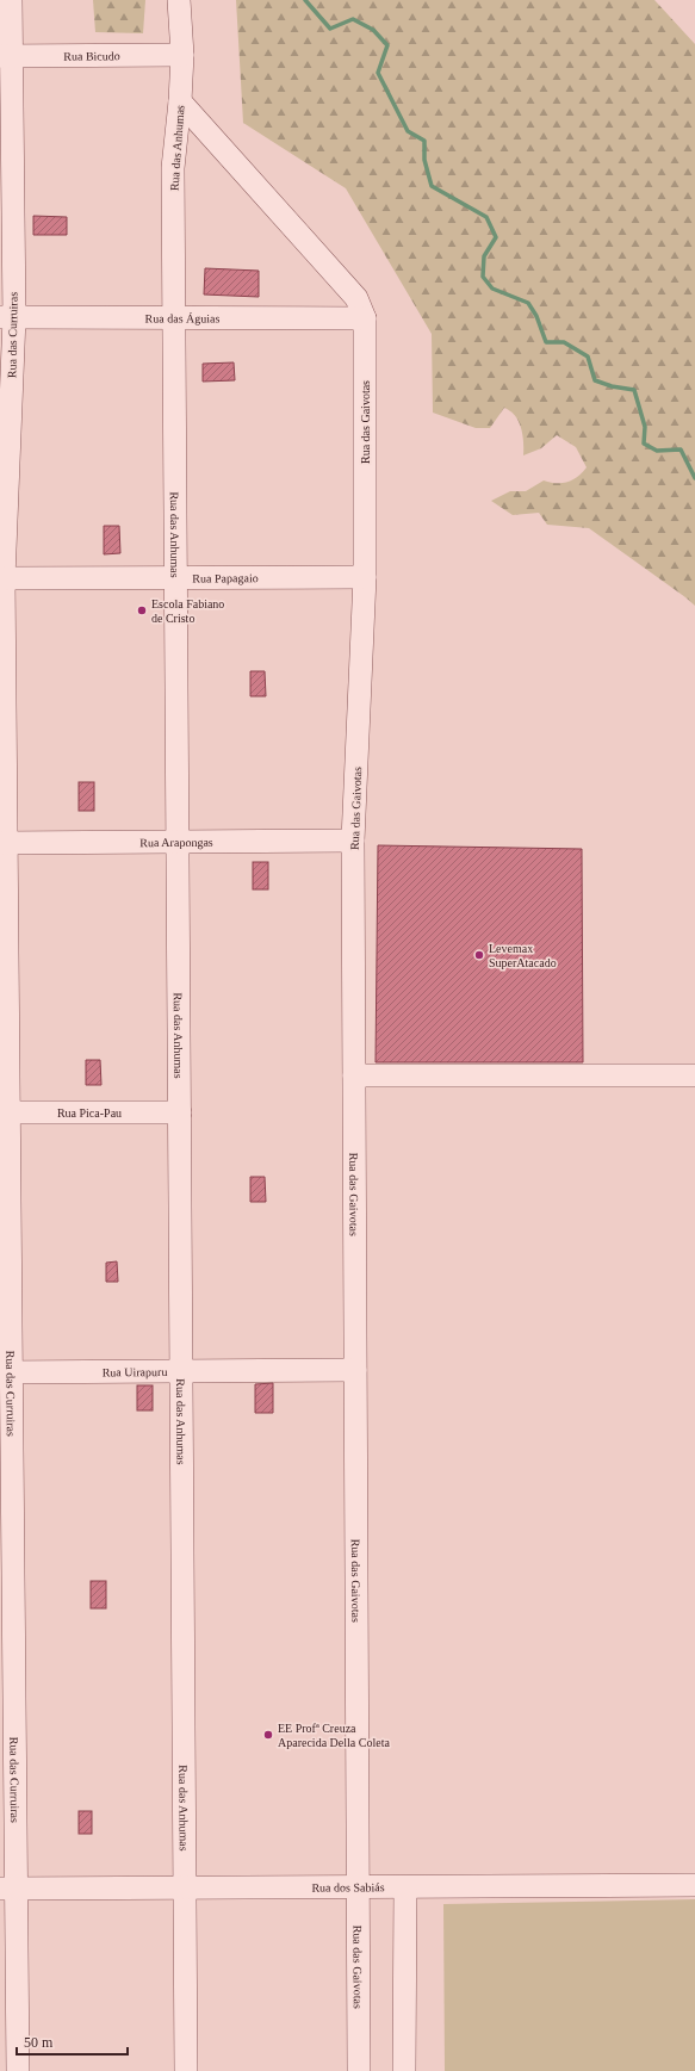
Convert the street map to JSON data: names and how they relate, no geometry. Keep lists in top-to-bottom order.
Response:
{
  "streets": {
    "street": [
      "Rua Bicudo",
      "Rua das Anhumas",
      "Rua das Águias",
      "Rua das Curruiras",
      "Rua das Gaivotas",
      "Rua Papagaio",
      "Rua Arapongas",
      "Rua Pica-Pau",
      "Rua Uirapuru",
      "Rua dos Sabiás"
    ]
  },
  "crossings": [
    ["Rua Bicudo", "Rua das Anhumas"],
    ["Rua Bicudo", "Rua das Curruiras"],
    ["Rua das Anhumas", "Rua das Águias"],
    ["Rua das Anhumas", "Rua Papagaio"],
    ["Rua das Anhumas", "Rua Arapongas"],
    ["Rua das Anhumas", "Rua Pica-Pau"],
    ["Rua das Anhumas", "Rua Uirapuru"],
    ["Rua das Anhumas", "Rua dos Sabiás"],
    ["Rua das Águias", "Rua das Curruiras"],
    ["Rua das Águias", "Rua das Gaivotas"],
    ["Rua das Curruiras", "Rua Papagaio"],
    ["Rua das Curruiras", "Rua Arapongas"],
    ["Rua das Curruiras", "Rua Pica-Pau"],
    ["Rua das Curruiras", "Rua Uirapuru"],
    ["Rua das Curruiras", "Rua dos Sabiás"],
    ["Rua das Gaivotas", "Rua Papagaio"],
    ["Rua das Gaivotas", "Rua Arapongas"],
    ["Rua das Gaivotas", "Rua Uirapuru"],
    ["Rua das Gaivotas", "Rua dos Sabiás"]
  ],
  "places": ["Escola Fabiano de Cristo", "Levemax SuperAtacado", "EE Profª Creuza Aparecida Della Coleta"],
  "scale_bar": "50 m"
}
